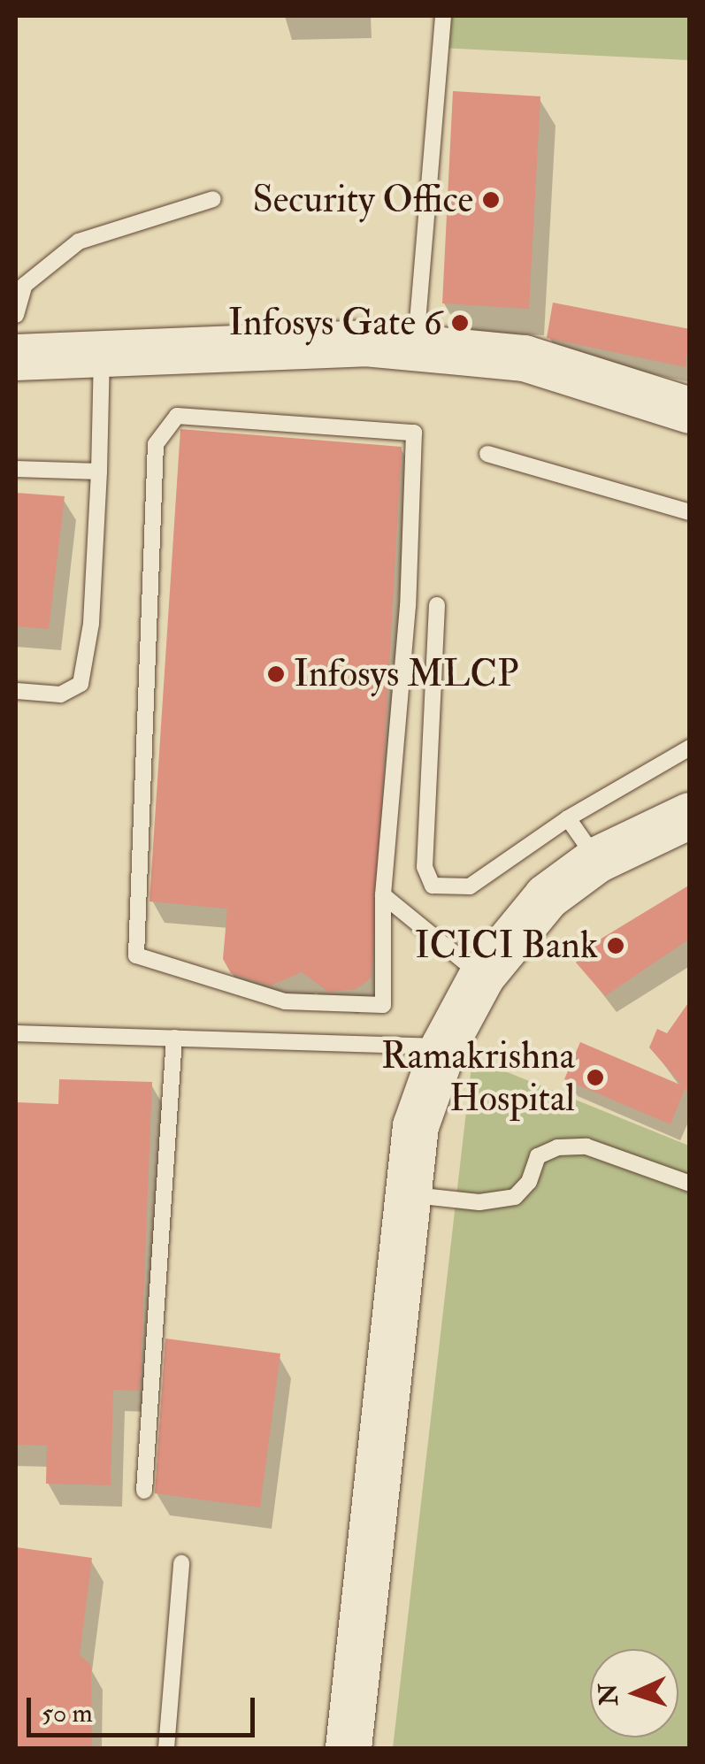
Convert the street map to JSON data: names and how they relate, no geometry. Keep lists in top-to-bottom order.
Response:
{
  "places": [
    "Security Office",
    "Infosys Gate 6",
    "Infosys MLCP",
    "ICICI Bank",
    "Ramakrishna Hospital"
  ],
  "scale_bar": "50 m",
  "north": "left"
}
